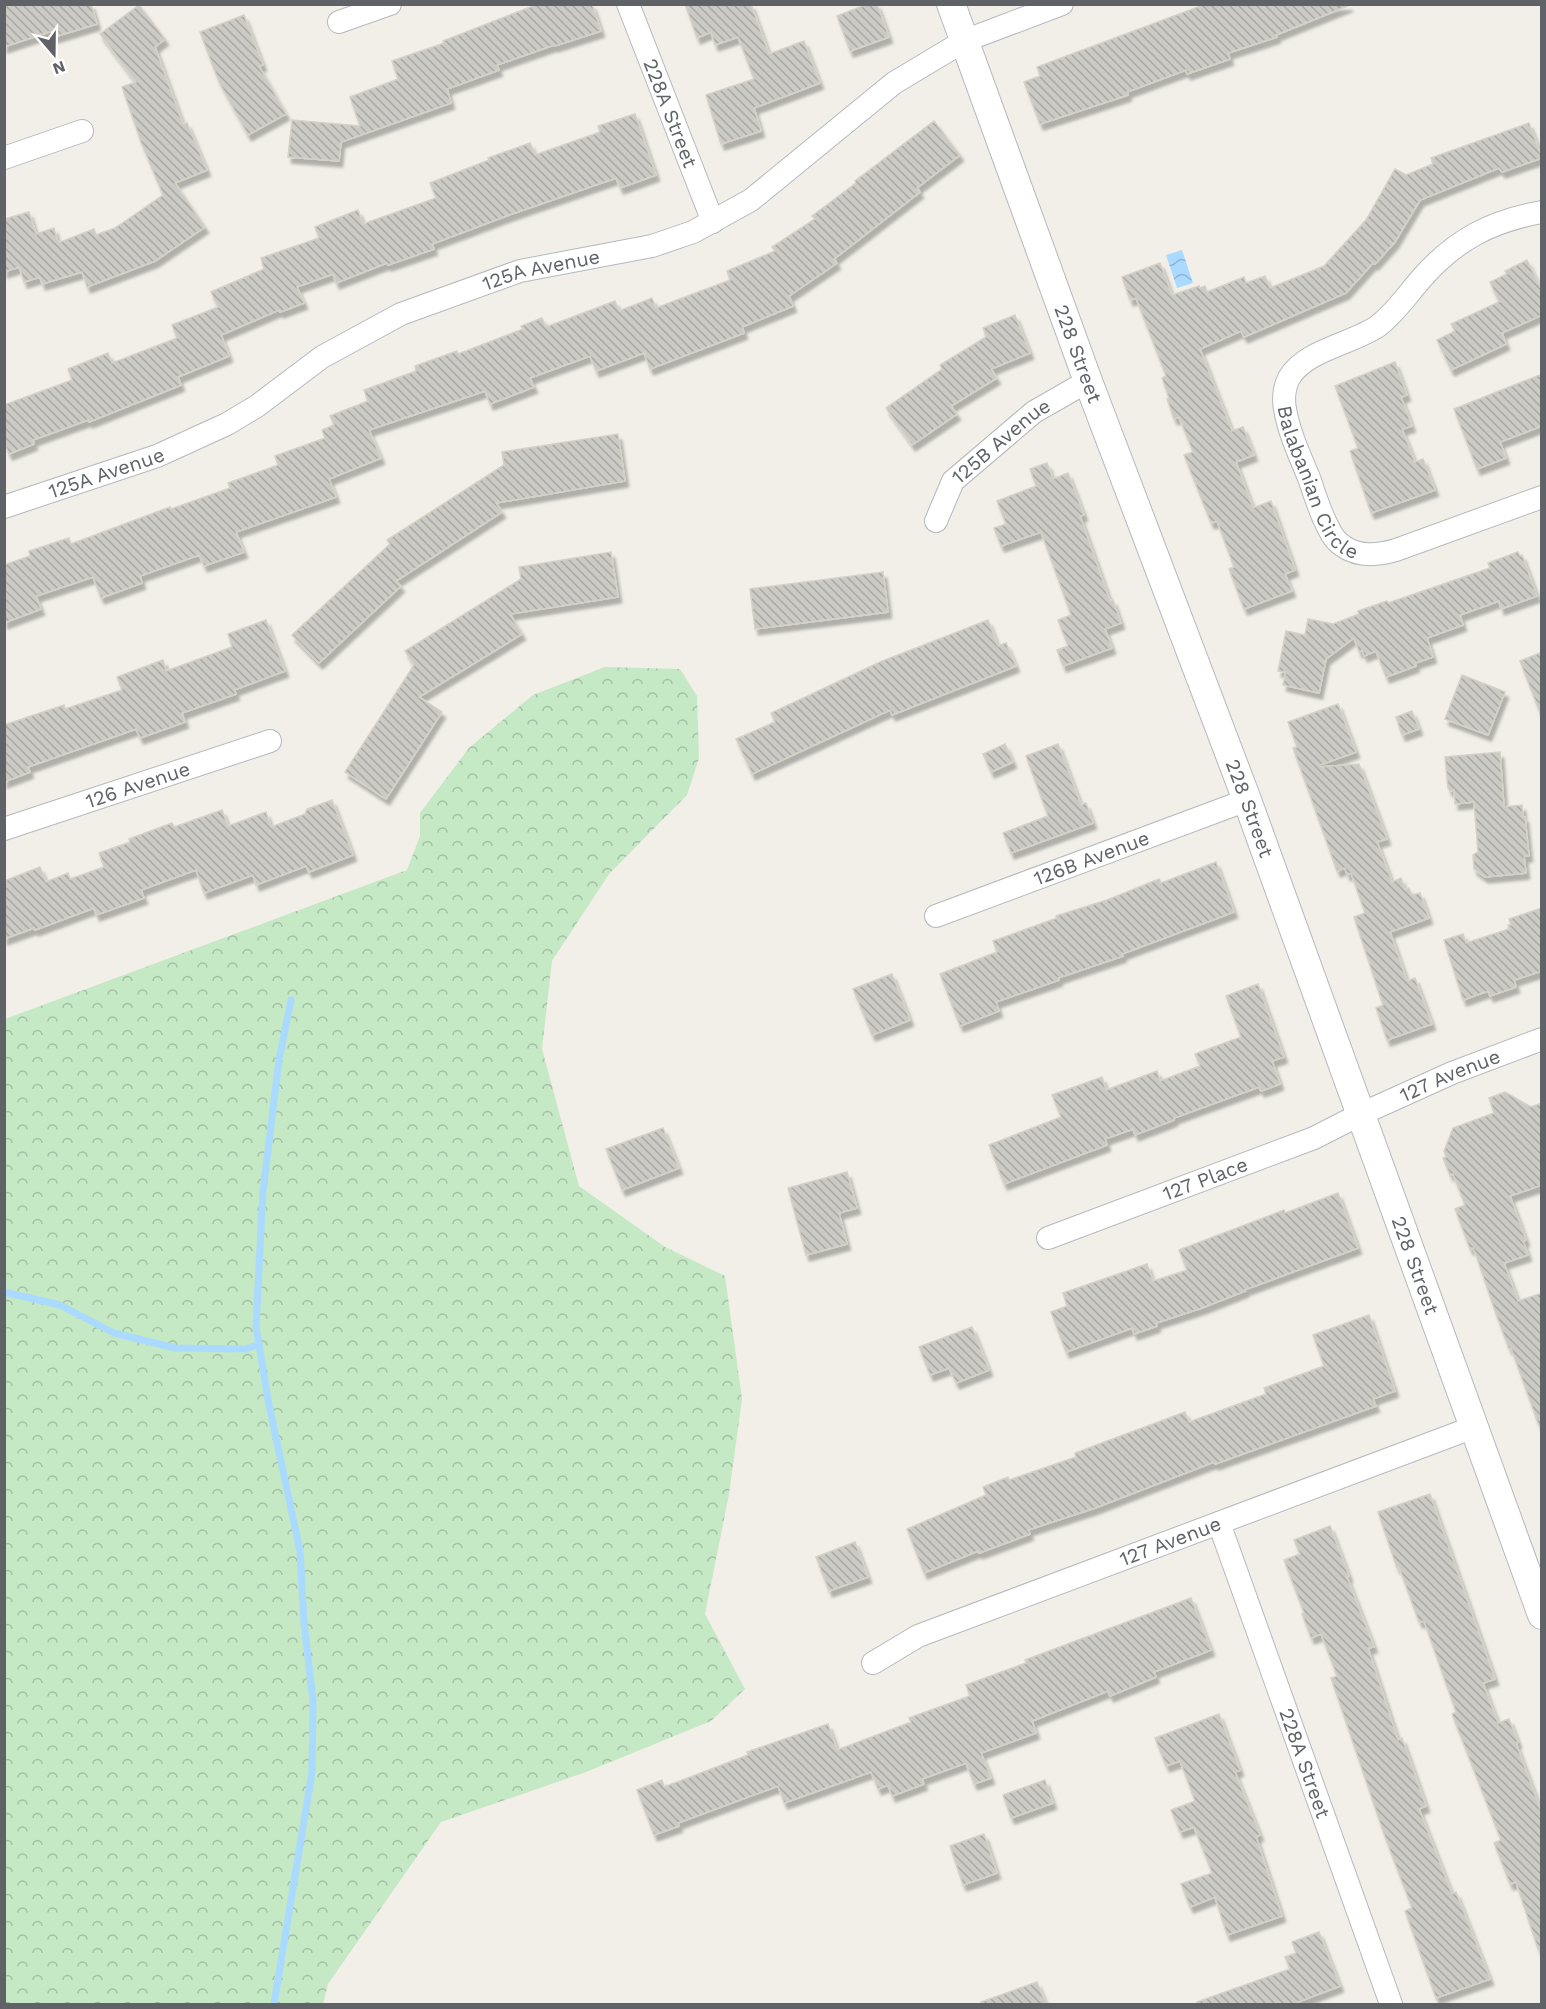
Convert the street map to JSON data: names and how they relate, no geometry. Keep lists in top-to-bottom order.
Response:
{
  "streets": {
    "street": [
      "228A Street",
      "125A Avenue",
      "228 Street",
      "125B Avenue",
      "Balabanian Circle",
      "126 Avenue",
      "126B Avenue",
      "127 Avenue",
      "127 Place"
    ]
  },
  "crossings": [
    ["228A Street", "125A Avenue"],
    ["228A Street", "127 Avenue"],
    ["125A Avenue", "228 Street"],
    ["228 Street", "125B Avenue"],
    ["228 Street", "126B Avenue"],
    ["228 Street", "127 Avenue"],
    ["228 Street", "127 Place"],
    ["127 Avenue", "127 Place"]
  ],
  "north": "bottom"
}
